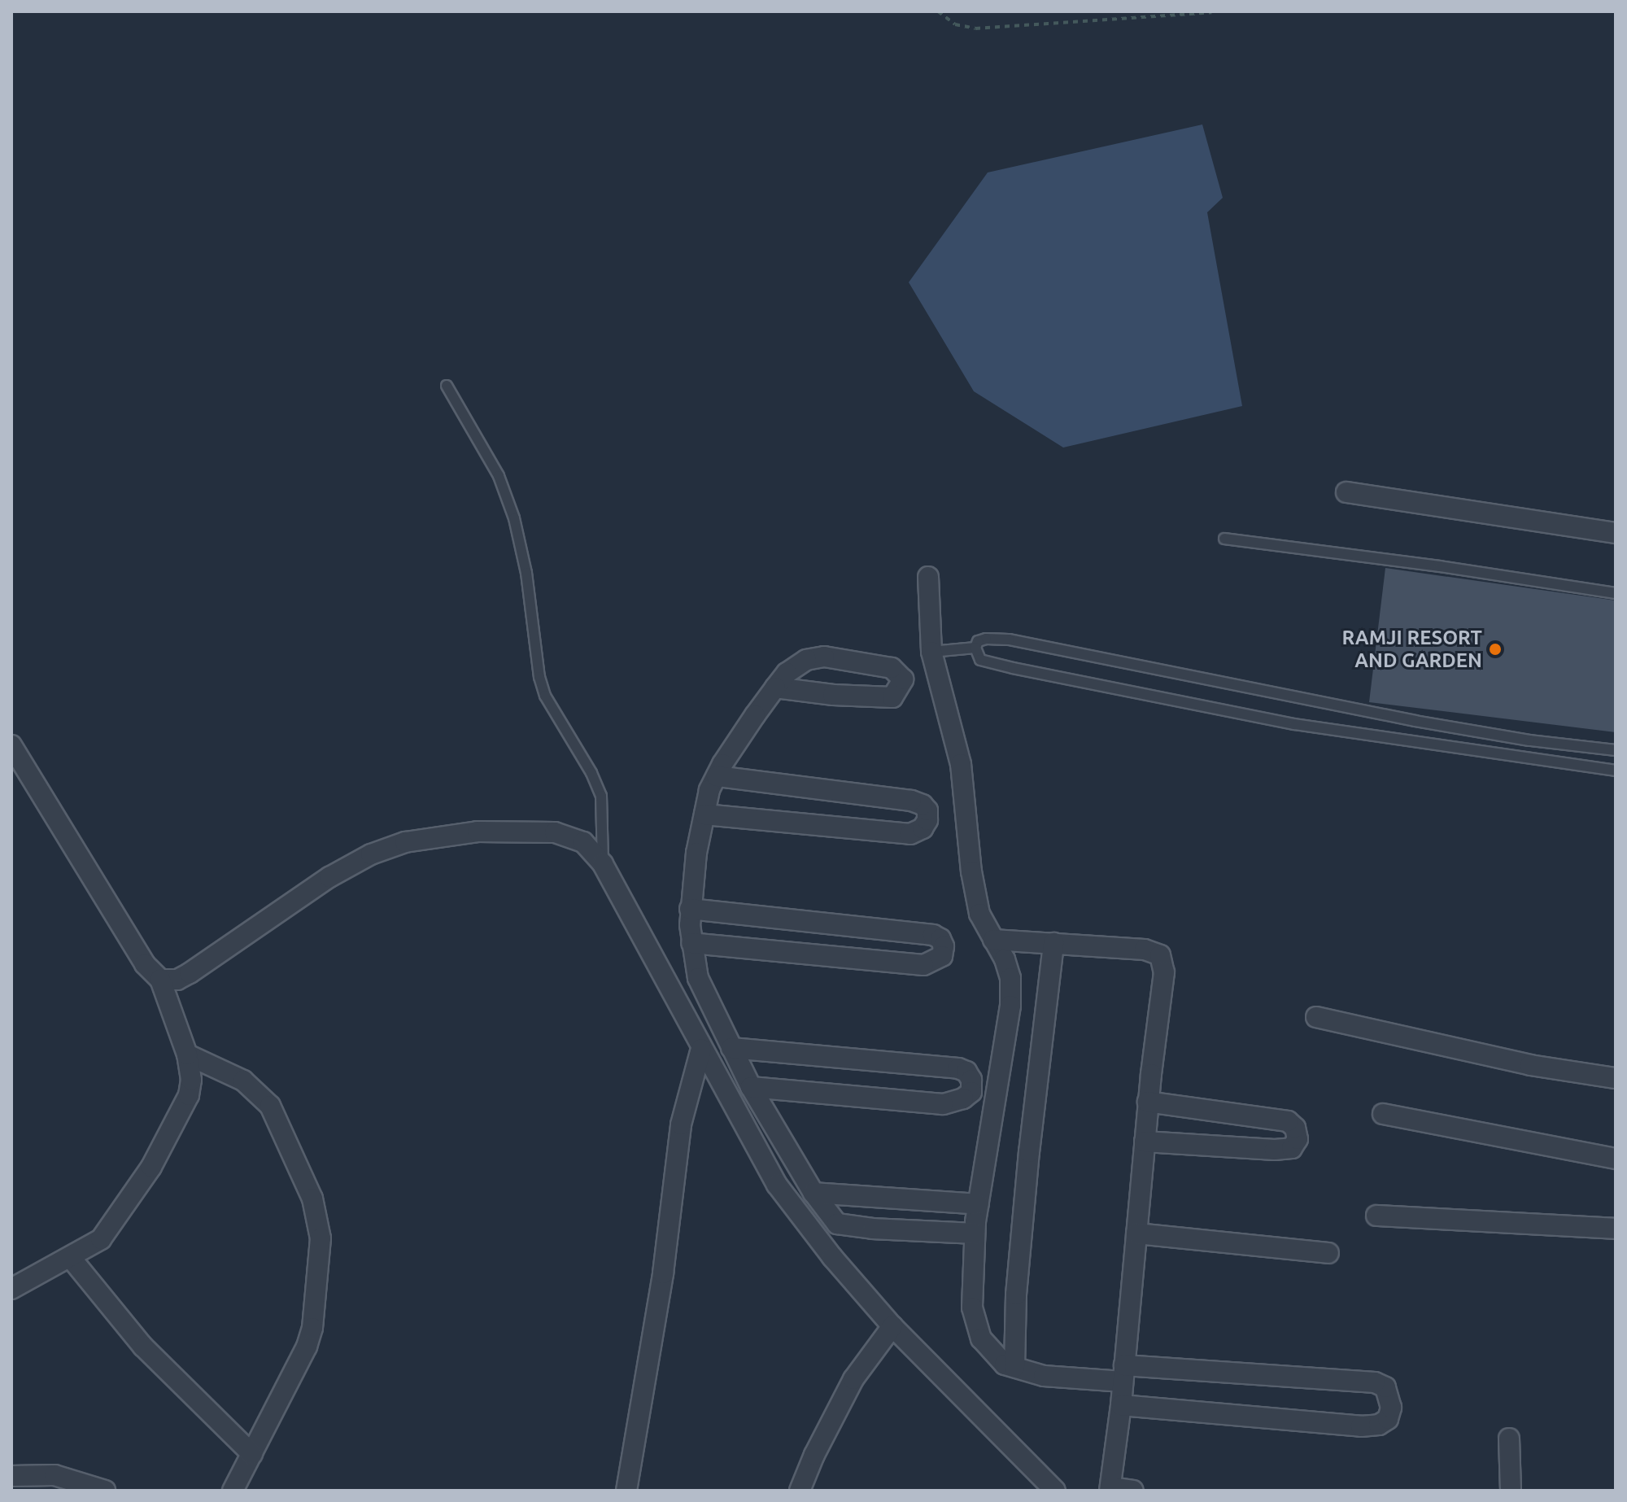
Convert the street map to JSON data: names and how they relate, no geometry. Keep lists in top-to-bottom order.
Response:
{
  "places": ["RAMJI RESORT AND GARDEN"]
}
